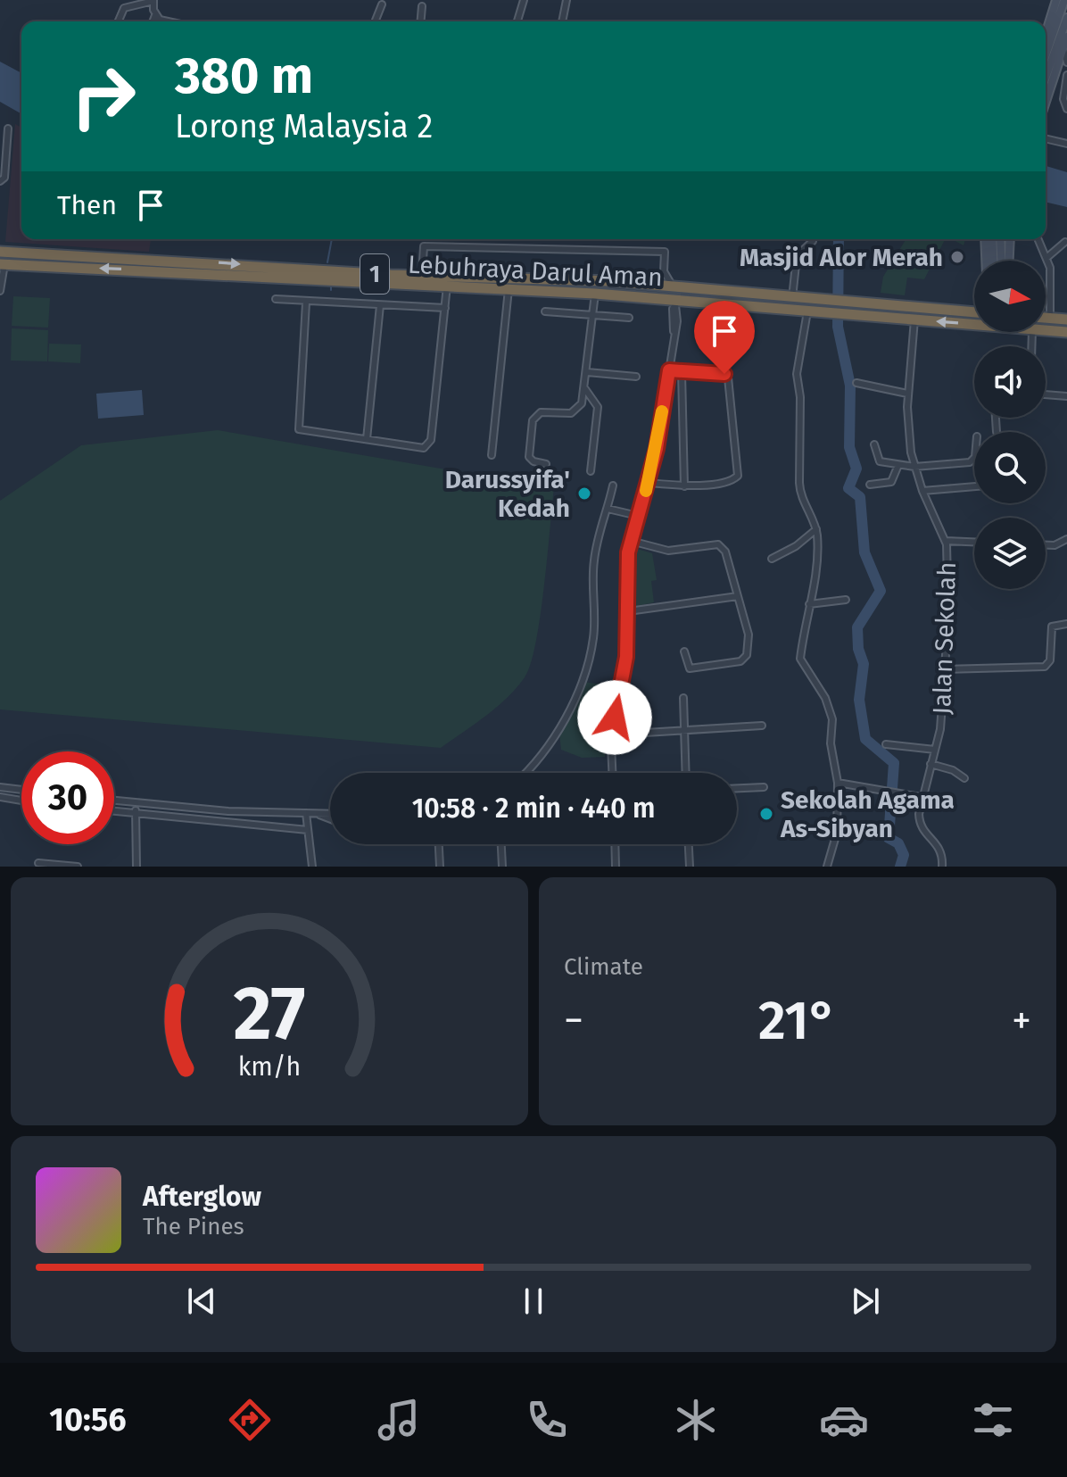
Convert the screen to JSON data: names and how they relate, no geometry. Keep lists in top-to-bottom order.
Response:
{
  "streets": {
    "highway": ["Lebuhraya Darul Aman", "1"],
    "street": ["Jalan Sekolah"]
  },
  "crossings": [
    ["Lebuhraya Darul Aman", "Jalan Sekolah"]
  ],
  "places": ["Masjid Alor Merah", "Darussyifa' Kedah", "Sekolah Agama As-Sibyan"],
  "north": "right",
  "page": {
    "turn": ["380 m", "Lorong Malaysia 2"],
    "then": "Then",
    "limit": "30",
    "trip": "10:58 · 2 min · 440 m",
    "tile": "Climate",
    "heat": ["−", "21°", "+"],
    "song": ["Afterglow", "The Pines"],
    "tabs": "10:56",
    "gauge": ["27", "km/h"]
  }
}
